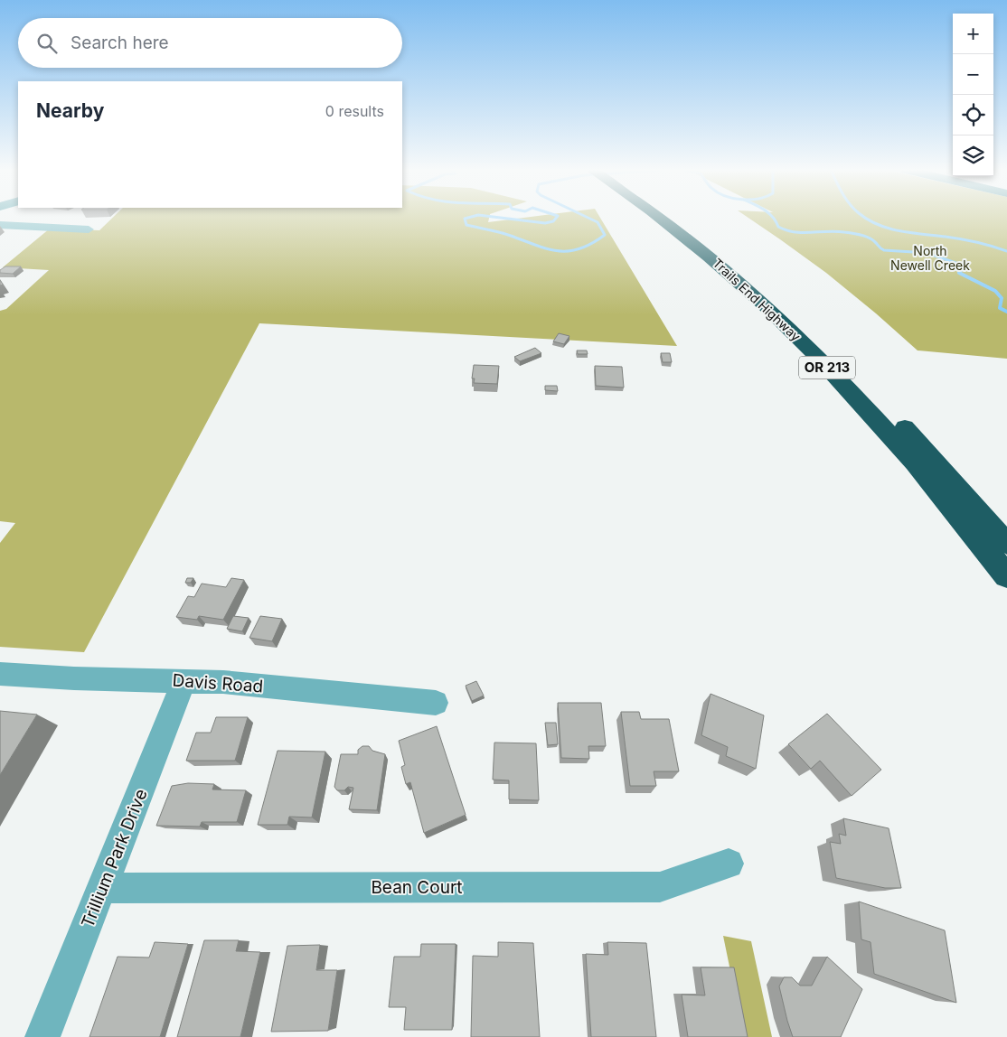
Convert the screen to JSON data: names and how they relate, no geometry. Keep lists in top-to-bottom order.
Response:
{
  "streets": {
    "highway": ["Trails End Highway", "OR 213"],
    "street": ["Davis Road", "Trillium Park Drive", "Bean Court"]
  },
  "crossings": [
    ["Davis Road", "Trillium Park Drive"],
    ["Trillium Park Drive", "Bean Court"]
  ],
  "parks": ["North Newell Creek"],
  "page": {
    "map_buttons": ["+", "−"],
    "search": "Search here",
    "heading": ["Nearby", "0 results"]
  }
}
